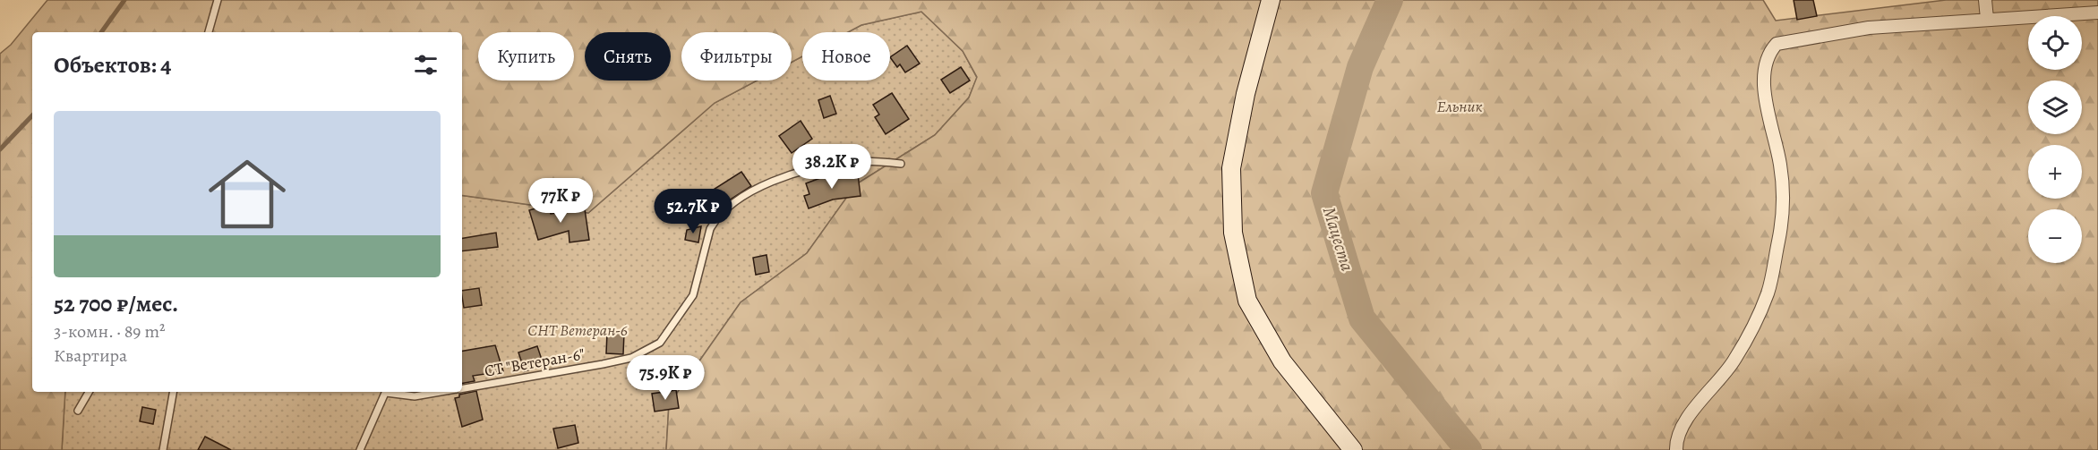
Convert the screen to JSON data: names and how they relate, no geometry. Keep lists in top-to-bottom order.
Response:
{
  "streets": {
    "lane": ["СТ \"Ветеран-6\""]
  },
  "water": ["Мацеста"],
  "parks": ["Ельник", "СНТ Ветеран-6"],
  "page": {
    "map_buttons": ["+", "−"],
    "chip": [
      "Купить",
      "Снять",
      "Фильтры",
      "Новое"
    ],
    "heading": "Объектов: 4",
    "list": [
      {
        "name": "52 700 ₽/мес.",
        "note": "3-комн. · 89 m² · Квартира"
      }
    ],
    "price": [
      "38.2K ₽",
      "77K ₽",
      "52.7K ₽",
      "75.9K ₽"
    ]
  }
}
